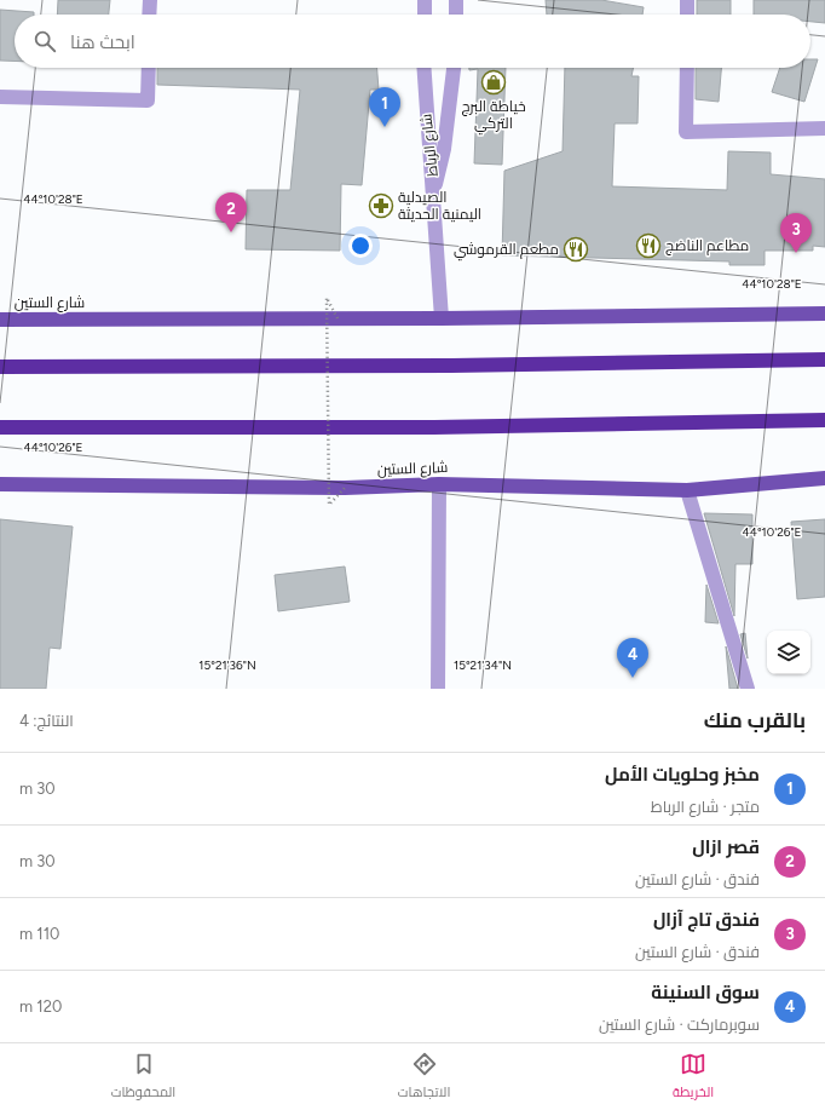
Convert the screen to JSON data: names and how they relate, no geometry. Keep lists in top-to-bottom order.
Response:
{
  "streets": {
    "main road": ["شارع الستين"],
    "street": ["شارع الرباط"]
  },
  "crossings": [
    ["شارع الرباط", "شارع الستين"]
  ],
  "places": {
    "shop": ["خياطة البرج التركي"],
    "pharmacy": ["الصيدلية اليمنية الحديثة"],
    "restaurant": ["مطاعم الناضج", "مطعم القرموشي"]
  },
  "page": {
    "search": "ابحث هنا",
    "pins": [
      "1",
      "2",
      "3",
      "4"
    ],
    "heading": ["بالقرب منك", "النتائج: 4"],
    "list": [
      {
        "mark": "1",
        "name": "مخبز وحلويات الأمل",
        "note": "متجر · شارع الرباط",
        "value": "30 m"
      },
      {
        "mark": "2",
        "name": "قصر ازال",
        "note": "فندق · شارع الستين",
        "value": "30 m"
      },
      {
        "mark": "3",
        "name": "فندق تاج آزال",
        "note": "فندق · شارع الستين",
        "value": "110 m"
      },
      {
        "mark": "4",
        "name": "سوق السنينة",
        "note": "سوبرماركت · شارع الستين",
        "value": "120 m"
      }
    ],
    "nav": ["الخريطة", "الاتجاهات", "المحفوظات"]
  },
  "coordinates": [
    "44°10'28\"E",
    "44°10'26\"E",
    "15°21'36\"N",
    "15°21'34\"N"
  ]
}
